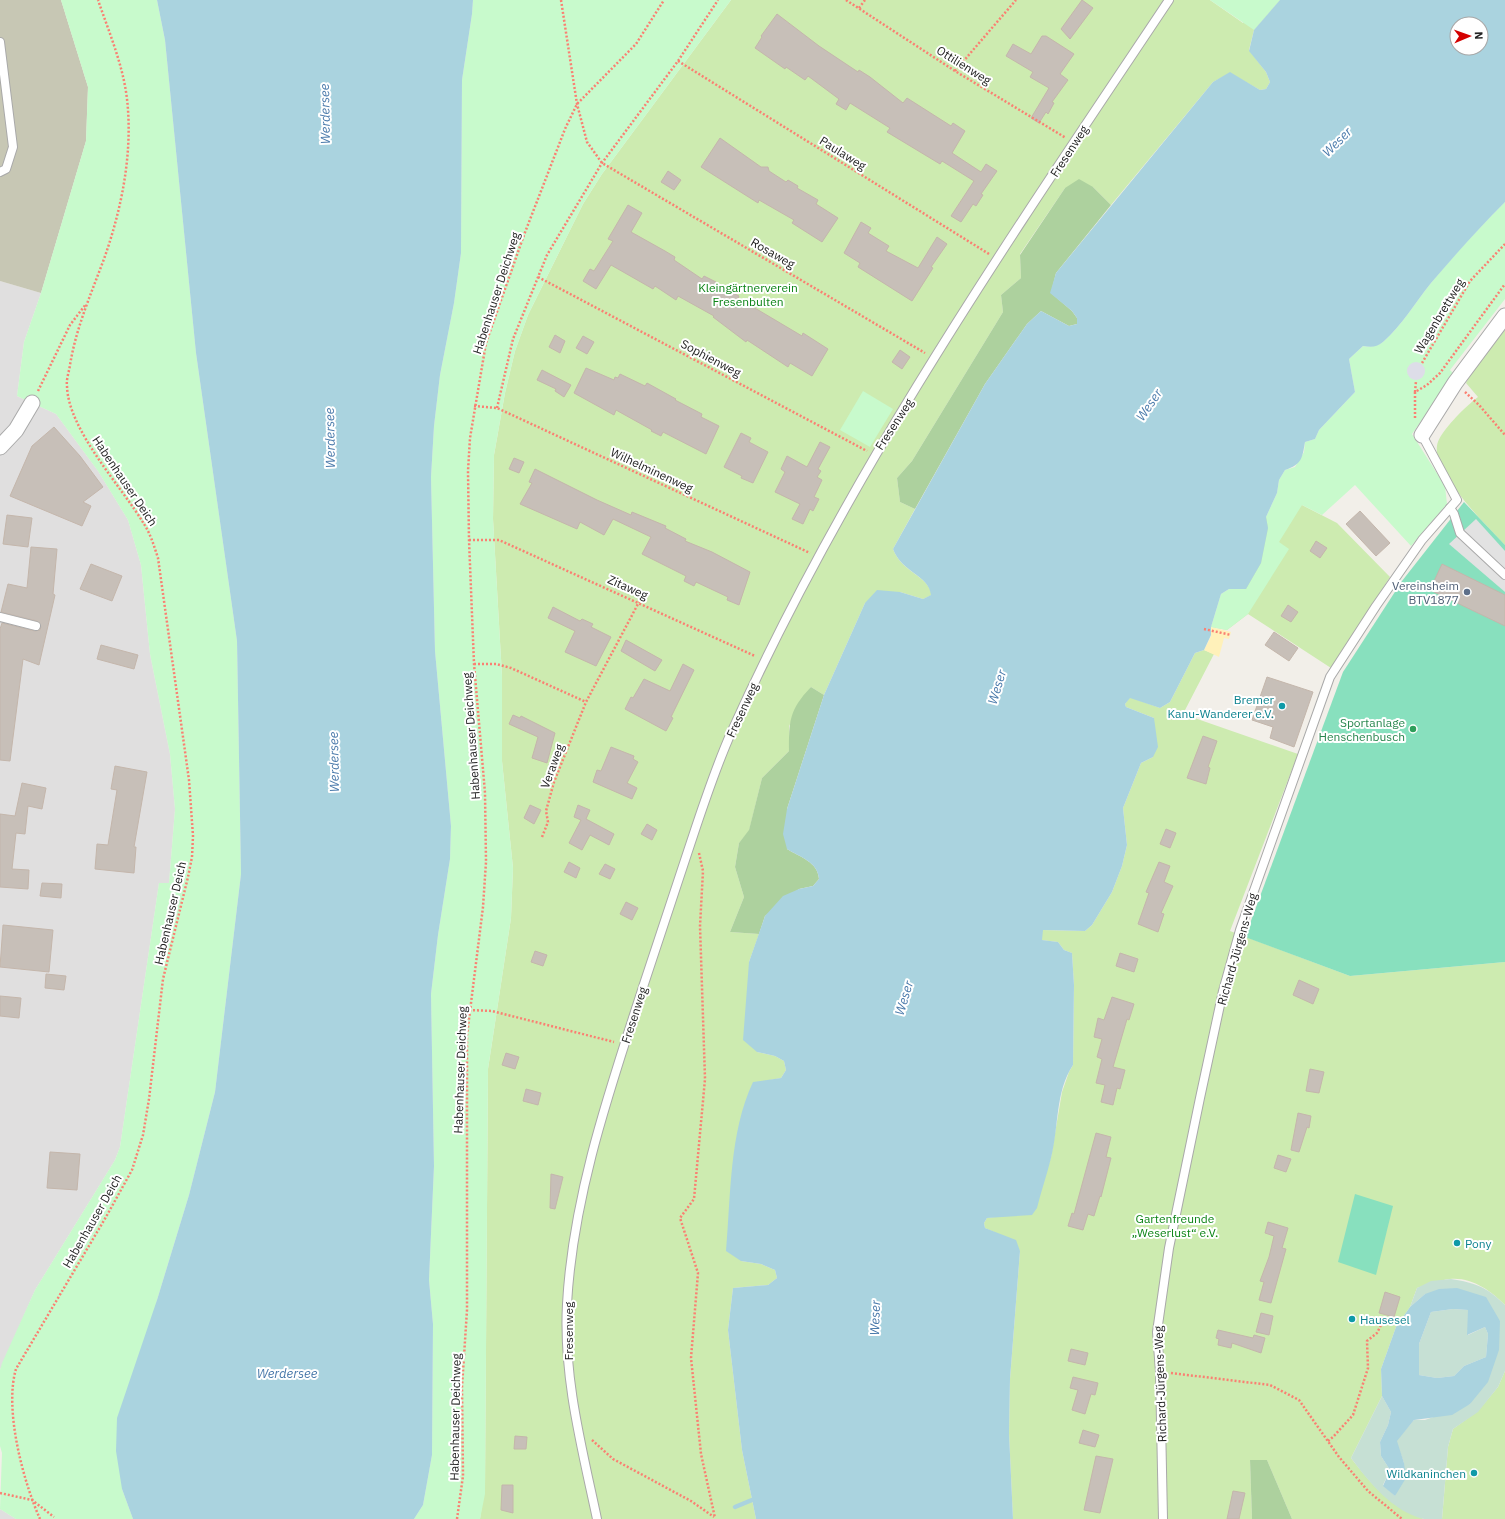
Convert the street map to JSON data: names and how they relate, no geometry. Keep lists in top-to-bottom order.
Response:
{
  "streets": {
    "lane": ["Fresenweg", "Richard-Jürgens-Weg"],
    "path": [
      "Ottilienweg",
      "Paulaweg",
      "Rosaweg",
      "Habenhauser Deichweg",
      "Wagenbrettweg",
      "Sophienweg",
      "Wilhelminenweg",
      "Habenhauser Deich",
      "Zitaweg",
      "Veraweg"
    ]
  },
  "crossings": [
    ["Ottilienweg", "Fresenweg"],
    ["Fresenweg", "Paulaweg"],
    ["Fresenweg", "Rosaweg"],
    ["Fresenweg", "Sophienweg"],
    ["Fresenweg", "Wilhelminenweg"],
    ["Fresenweg", "Zitaweg"],
    ["Habenhauser Deichweg", "Wilhelminenweg"],
    ["Habenhauser Deichweg", "Zitaweg"],
    ["Zitaweg", "Veraweg"]
  ],
  "water": ["Werdersee", "Weser"],
  "parks": ["Kleingärtnerverein Fresenbulten", "Gartenfreunde „Weserlust“ e.V."],
  "places": [
    "Vereinsheim BTV1877",
    "Bremer Kanu-Wanderer e.V.",
    "Sportanlage Henschenbusch",
    "Pony",
    "Hausesel",
    "Wildkaninchen"
  ],
  "north": "right"
}
